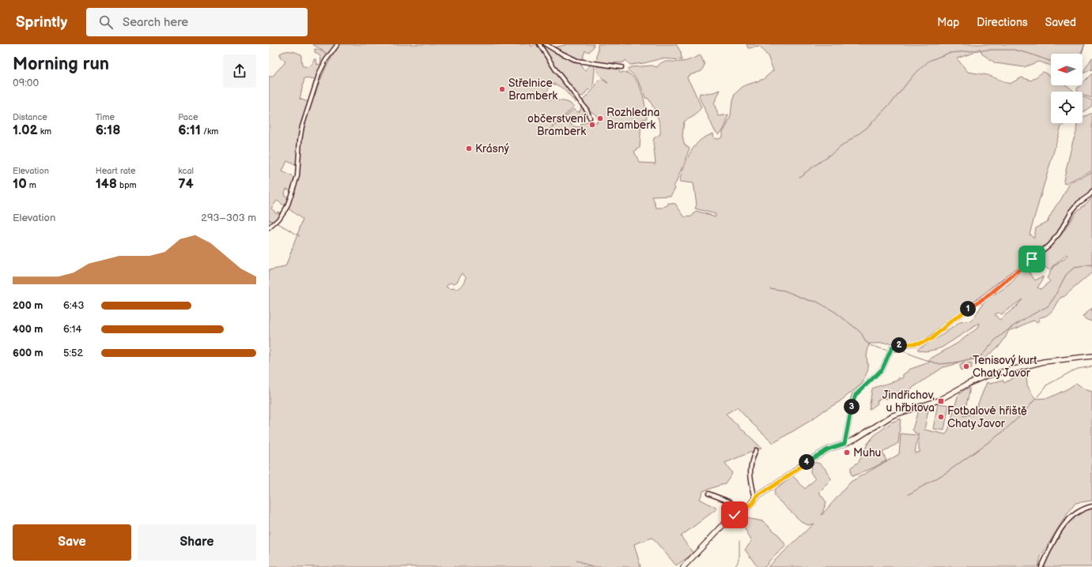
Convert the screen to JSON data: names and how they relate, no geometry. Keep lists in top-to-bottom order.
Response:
{
  "places": {
    "other": [
      "Střelnice Bramberk",
      "Rozhledna Bramberk",
      "občerstvení Bramberk",
      "Krásný",
      "Tenisový kurt Chaty Javor",
      "Fotbalové hřiště Chaty Javor",
      "Muhu"
    ],
    "transit": ["Jindřichov, u hřbitova"]
  },
  "north": "left",
  "page": {
    "header": "Sprintly",
    "search": "Search here",
    "nav": ["Map", "Directions", "Saved"],
    "heading": ["Morning run", "09:00"],
    "stats": [
      ["Distance", "1.02 km"],
      ["Time", "6:18"],
      ["Pace", "6:11 /km"],
      ["Elevation", "10 m"],
      ["Heart rate", "148 bpm"],
      ["kcal", "74"]
    ],
    "chart": ["Elevation", "293–303 m"],
    "list": [
      {
        "name": "200 m",
        "note": "6:43"
      },
      {
        "name": "400 m",
        "note": "6:14"
      },
      {
        "name": "600 m",
        "note": "5:52"
      }
    ],
    "pins": [
      "1",
      "2",
      "3",
      "4"
    ],
    "buttons": ["Save", "Share"]
  }
}
